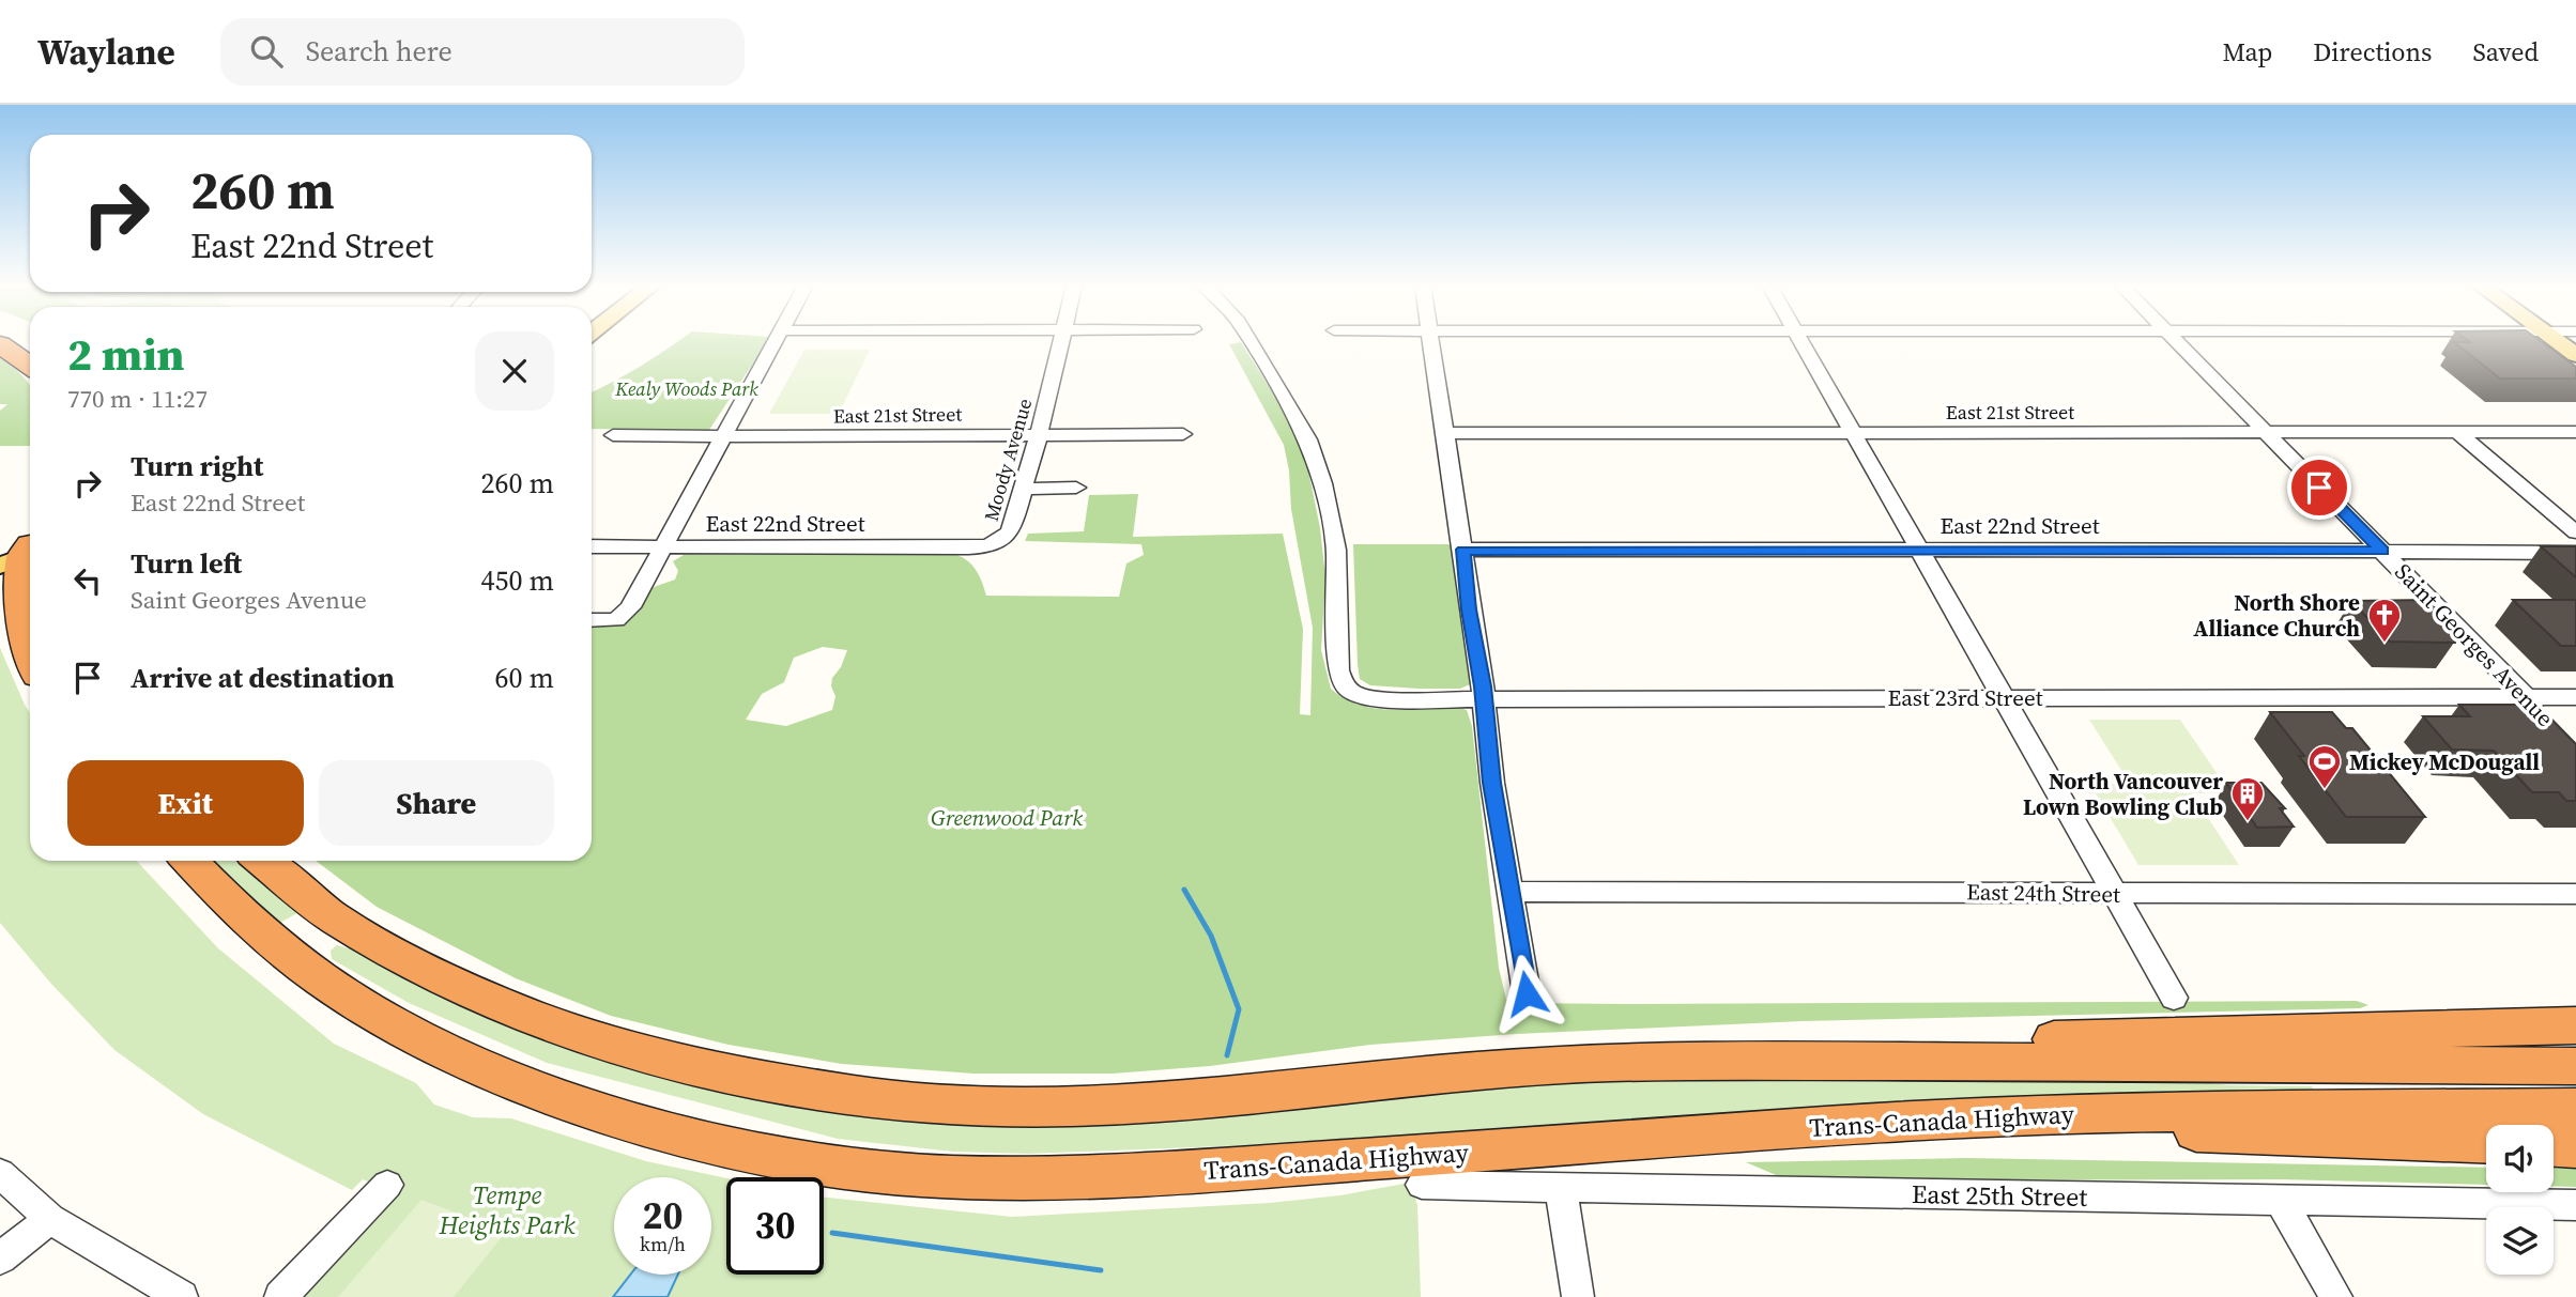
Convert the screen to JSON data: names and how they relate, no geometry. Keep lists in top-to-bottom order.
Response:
{
  "streets": {
    "highway": ["Trans-Canada Highway"],
    "street": [
      "East 21st Street",
      "Moody Avenue",
      "East 22nd Street",
      "Saint Georges Avenue",
      "East 23rd Street",
      "East 24th Street",
      "East 25th Street"
    ]
  },
  "crossings": [
    ["East 21st Street", "Moody Avenue"],
    ["East 21st Street", "Saint Georges Avenue"],
    ["Moody Avenue", "East 22nd Street"],
    ["East 22nd Street", "Saint Georges Avenue"],
    ["Saint Georges Avenue", "East 23rd Street"]
  ],
  "parks": ["Kealy Woods Park", "Greenwood Park", "Tempe Heights Park"],
  "places": {
    "church": ["North Shore Alliance Church"],
    "sports": ["Mickey McDougall"],
    "building": ["North Vancouver Lown Bowling Club"]
  },
  "page": {
    "header": "Waylane",
    "search": "Search here",
    "nav": ["Map", "Directions", "Saved"],
    "turn": ["260 m", "East 22nd Street"],
    "heading": ["2 min", "770 m · 11:27"],
    "list": [
      {
        "name": "Turn right",
        "note": "East 22nd Street",
        "value": "260 m"
      },
      {
        "name": "Turn left",
        "note": "Saint Georges Avenue",
        "value": "450 m"
      },
      {
        "name": "Arrive at destination",
        "value": "60 m"
      }
    ],
    "buttons": ["Exit", "Share"],
    "speed": "20 km/h",
    "limit": "30"
  }
}
